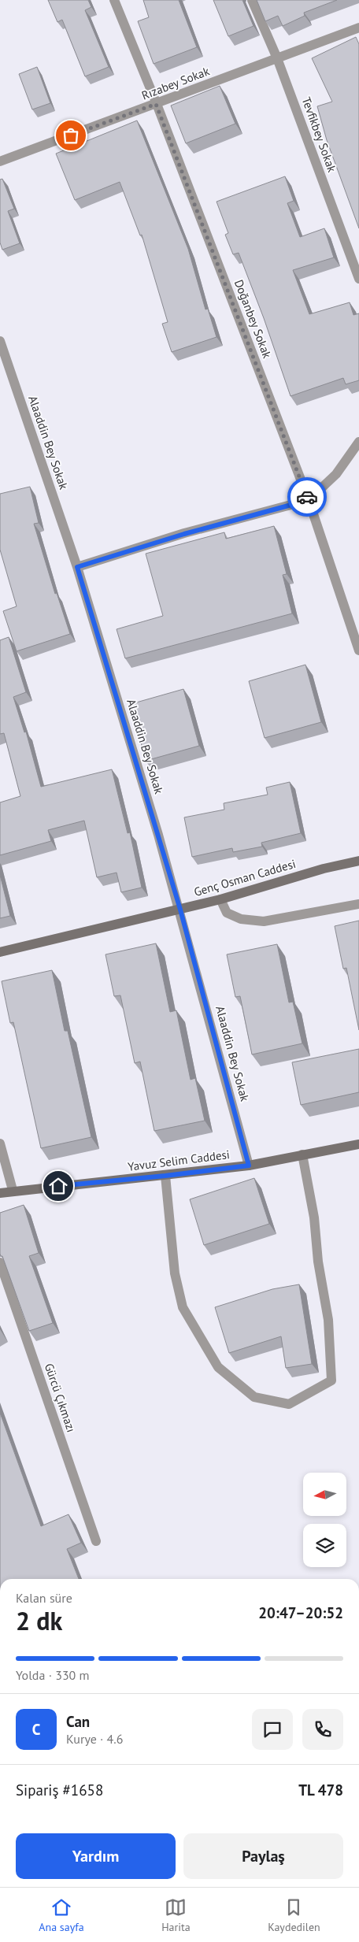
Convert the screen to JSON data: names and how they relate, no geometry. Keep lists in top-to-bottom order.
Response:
{
  "streets": {
    "street": [
      "Rızabey Sokak",
      "Tevfikbey Sokak",
      "Doğanbey Sokak",
      "Alaaddin Bey Sokak",
      "Genç Osman Caddesi",
      "Yavuz Selim Caddesi",
      "Gürcü Çıkmazı"
    ]
  },
  "crossings": [
    ["Rızabey Sokak", "Tevfikbey Sokak"],
    ["Rızabey Sokak", "Doğanbey Sokak"],
    ["Alaaddin Bey Sokak", "Genç Osman Caddesi"],
    ["Alaaddin Bey Sokak", "Yavuz Selim Caddesi"]
  ],
  "north": "left",
  "page": {
    "heading": ["2 dk", "Kalan süre", "20:47–20:52"],
    "panel": [
      "Can",
      "Kurye · 4.6",
      "Sipariş #1658",
      "TL 478"
    ],
    "bar": "Yolda · 330 m",
    "round": "C",
    "buttons": ["Yardım", "Paylaş"],
    "tabs": ["Ana sayfa", "Harita", "Kaydedilen"]
  }
}
